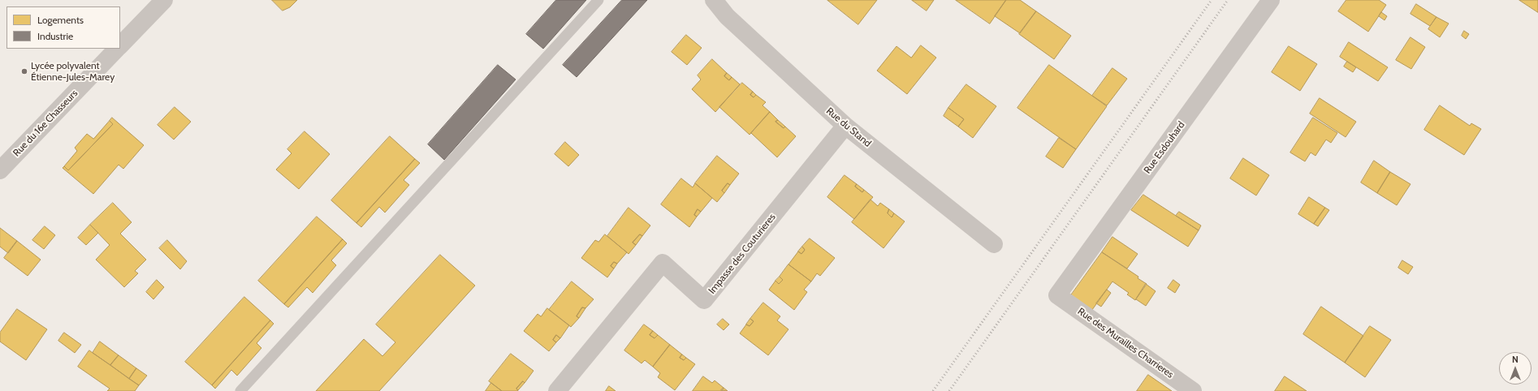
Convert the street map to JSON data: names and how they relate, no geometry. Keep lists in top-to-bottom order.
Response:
{
  "streets": {
    "street": [
      "Rue du 16e Chasseurs",
      "Rue du Stand",
      "Rue Esdouhard",
      "Impasse des Couturieres",
      "Rue des Murailles Charrieres"
    ]
  },
  "crossings": [
    ["Rue du Stand", "Impasse des Couturieres"],
    ["Rue Esdouhard", "Rue des Murailles Charrieres"]
  ],
  "places": ["Lycée polyvalent Étienne-Jules-Marey"],
  "legend": ["Logements", "Industrie"],
  "north": "top"
}
